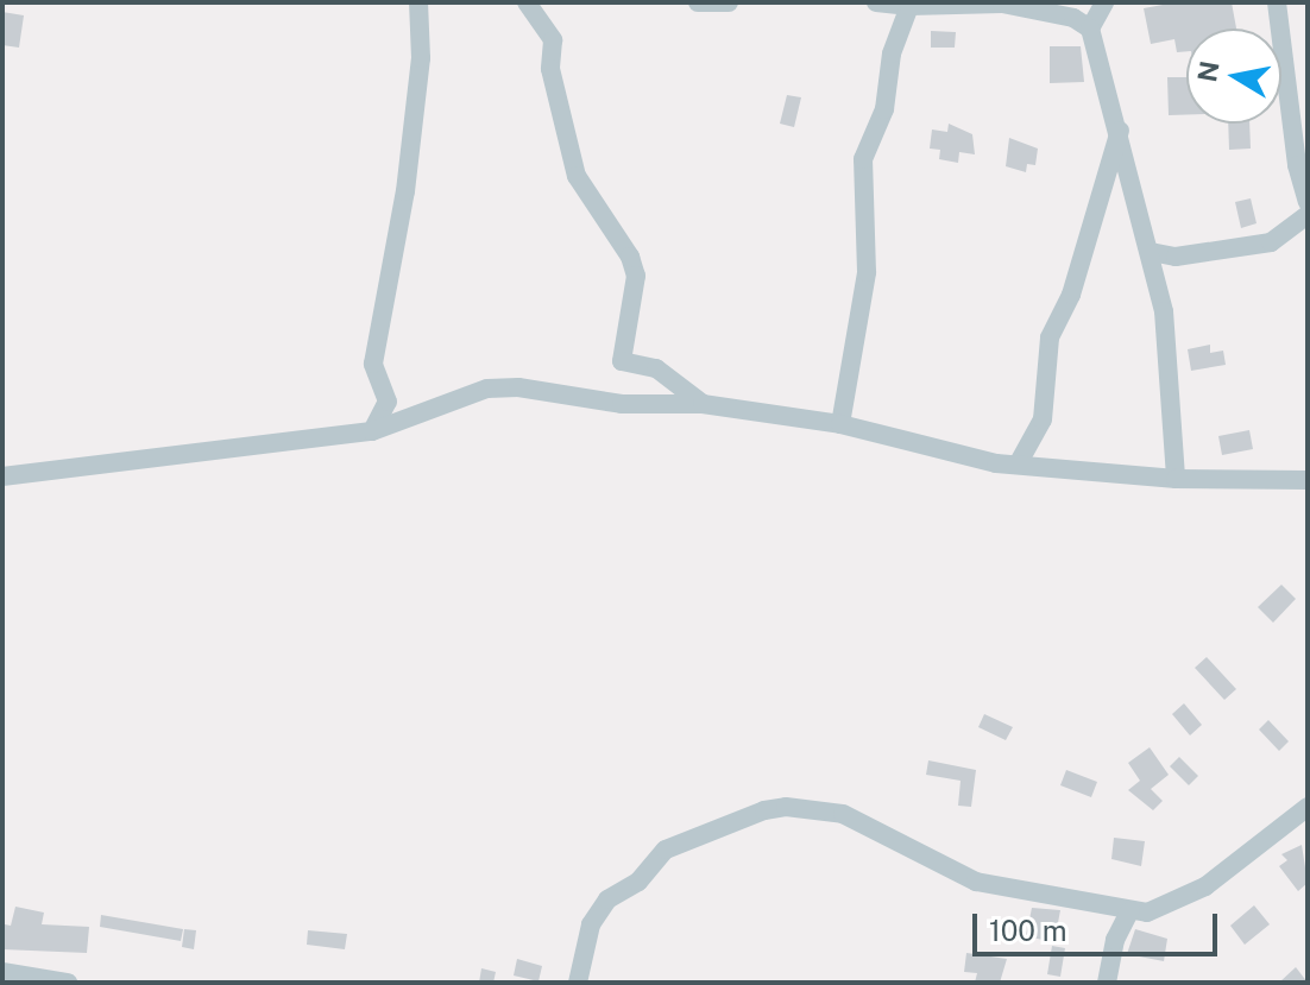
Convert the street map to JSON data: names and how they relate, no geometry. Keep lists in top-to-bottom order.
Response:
{
  "scale_bar": "100 m",
  "north": "left"
}
